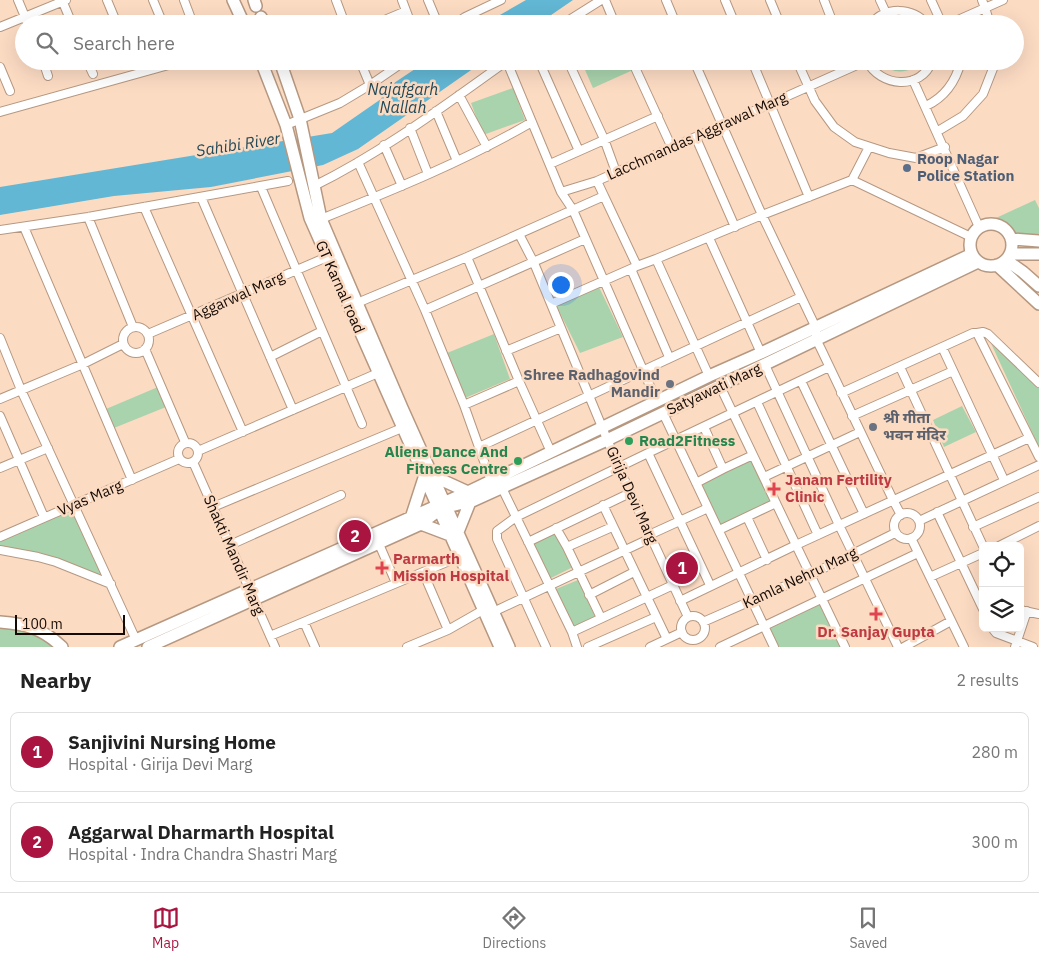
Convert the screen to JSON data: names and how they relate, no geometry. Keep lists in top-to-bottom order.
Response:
{
  "streets": {
    "street": [
      "Lacchmandas Aggrawal Marg",
      "GT Karnal road",
      "Aggarwal Marg",
      "Satyawati Marg",
      "Girija Devi Marg",
      "Vyas Marg",
      "Shakti Mandir Marg",
      "Kamla Nehru Marg"
    ]
  },
  "crossings": [
    ["Lacchmandas Aggrawal Marg", "GT Karnal road"],
    ["Lacchmandas Aggrawal Marg", "Girija Devi Marg"],
    ["GT Karnal road", "Aggarwal Marg"],
    ["GT Karnal road", "Satyawati Marg"],
    ["Satyawati Marg", "Girija Devi Marg"],
    ["Girija Devi Marg", "Kamla Nehru Marg"],
    ["Vyas Marg", "Shakti Mandir Marg"]
  ],
  "water": ["Najafgarh Nallah", "Sahibi River"],
  "places": {
    "other": [
      "Roop Nagar Police Station",
      "Shree Radhagovind Mandir",
      "श्री गीता भवन मंदिर",
      "Road2Fitness",
      "Aliens Dance And Fitness Centre"
    ],
    "health": ["Janam Fertility Clinic", "Parmarth Mission Hospital", "Dr. Sanjay Gupta"]
  },
  "scale_bar": "100 m",
  "page": {
    "search": "Search here",
    "pins": ["2", "1"],
    "scale": "100 m",
    "heading": ["Nearby", "2 results"],
    "list": [
      {
        "mark": "1",
        "name": "Sanjivini Nursing Home",
        "note": "Hospital · Girija Devi Marg",
        "value": "280 m"
      },
      {
        "mark": "2",
        "name": "Aggarwal Dharmarth Hospital",
        "note": "Hospital · Indra Chandra Shastri Marg",
        "value": "300 m"
      }
    ],
    "nav": ["Map", "Directions", "Saved"]
  }
}
